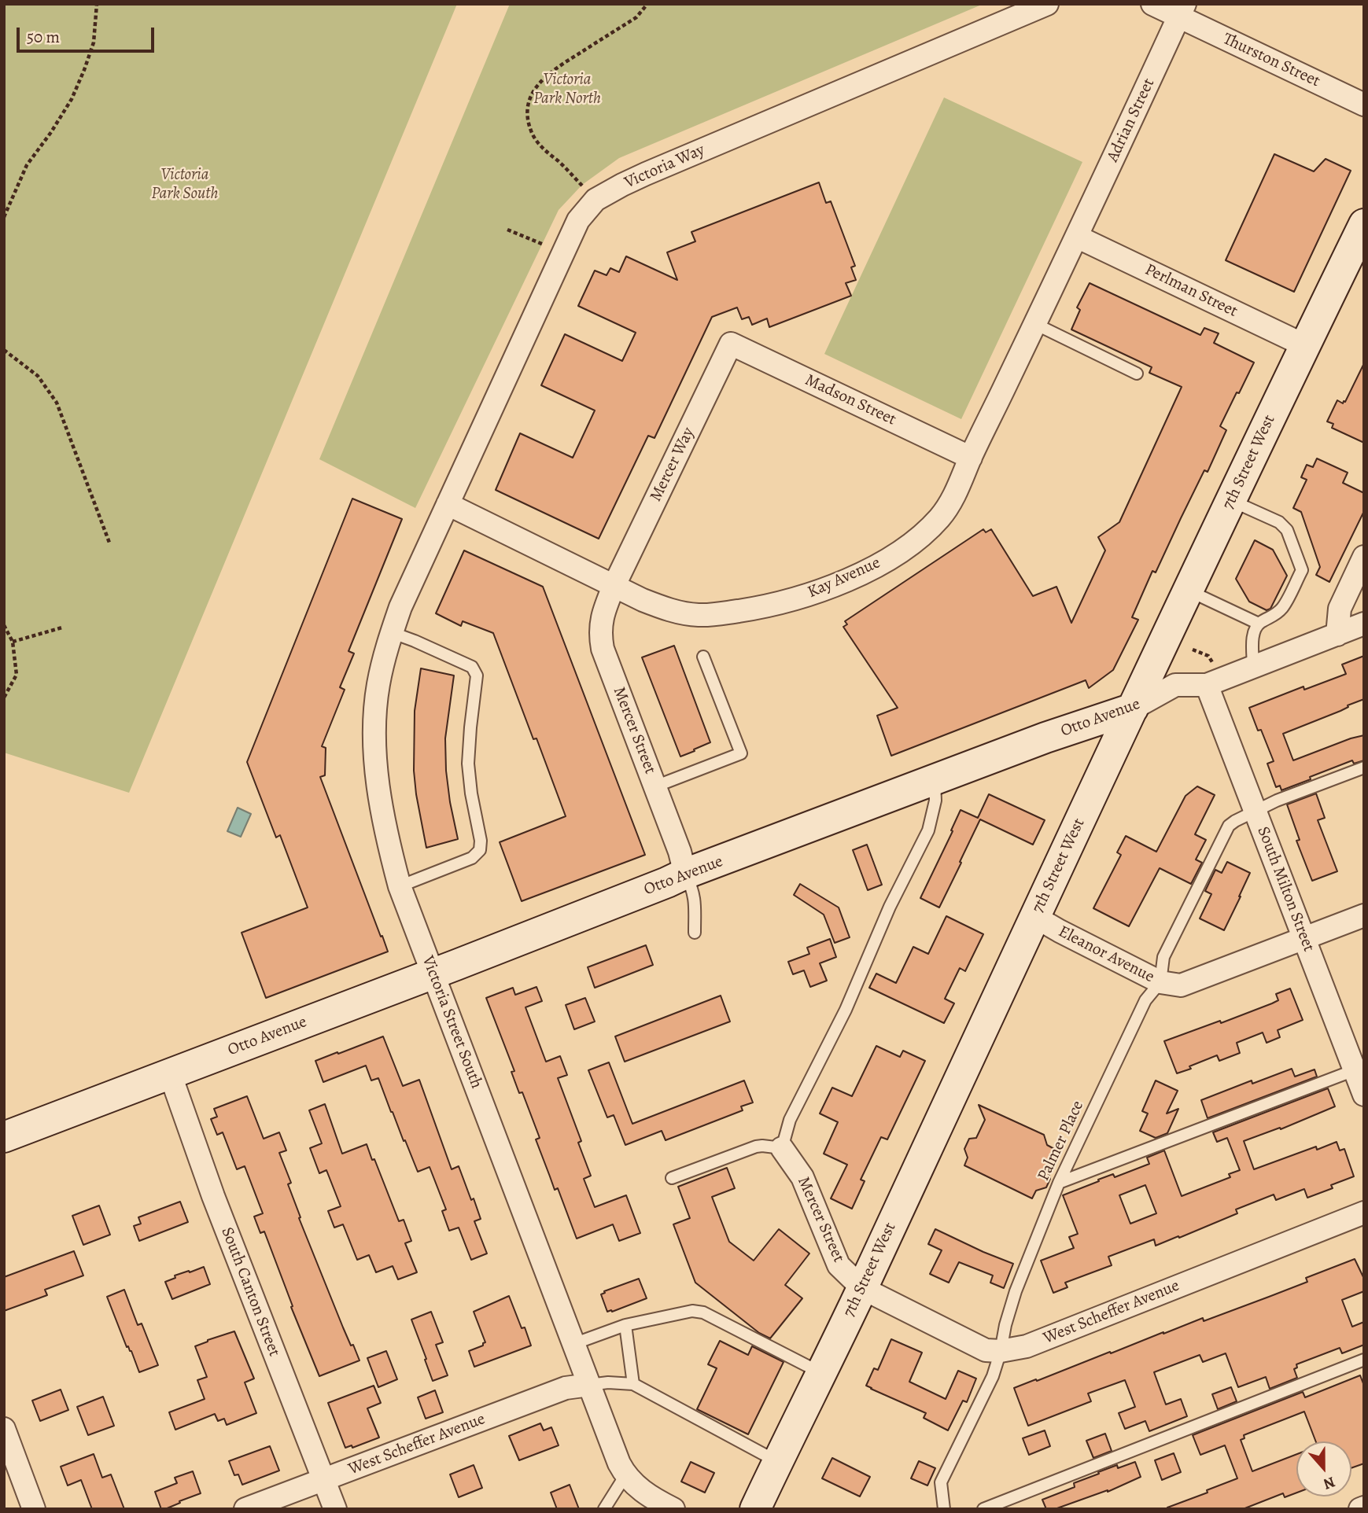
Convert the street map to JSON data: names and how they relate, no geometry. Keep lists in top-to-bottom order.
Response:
{
  "streets": {
    "main road": ["7th Street West", "Otto Avenue"],
    "street": [
      "Thurston Street",
      "Adrian Street",
      "Victoria Way",
      "Perlman Street",
      "Madson Street",
      "Mercer Way",
      "Kay Avenue",
      "Mercer Street",
      "South Milton Street",
      "Eleanor Avenue",
      "Victoria Street South",
      "South Canton Street",
      "West Scheffer Avenue"
    ],
    "lane": ["Palmer Place"]
  },
  "crossings": [
    ["Thurston Street", "Adrian Street"],
    ["Adrian Street", "Perlman Street"],
    ["Adrian Street", "Kay Avenue"],
    ["Victoria Way", "Kay Avenue"],
    ["Victoria Way", "Victoria Street South"],
    ["Perlman Street", "7th Street West"],
    ["Perlman Street", "Kay Avenue"],
    ["Madson Street", "Mercer Way"],
    ["Madson Street", "Kay Avenue"],
    ["7th Street West", "Otto Avenue"],
    ["7th Street West", "Mercer Street"],
    ["7th Street West", "Eleanor Avenue"],
    ["7th Street West", "West Scheffer Avenue"],
    ["Mercer Way", "Kay Avenue"],
    ["Mercer Way", "Mercer Street"],
    ["Kay Avenue", "Mercer Street"],
    ["Kay Avenue", "Victoria Street South"],
    ["Otto Avenue", "Mercer Street"],
    ["Otto Avenue", "South Milton Street"],
    ["Otto Avenue", "Victoria Street South"],
    ["Otto Avenue", "South Canton Street"],
    ["Mercer Street", "West Scheffer Avenue"],
    ["South Milton Street", "Eleanor Avenue"],
    ["South Milton Street", "Palmer Place"],
    ["Eleanor Avenue", "Palmer Place"],
    ["Victoria Street South", "West Scheffer Avenue"],
    ["Palmer Place", "West Scheffer Avenue"],
    ["South Canton Street", "West Scheffer Avenue"]
  ],
  "parks": ["Victoria Park North", "Victoria Park South"],
  "scale_bar": "50 m",
  "north": "bottom"
}
